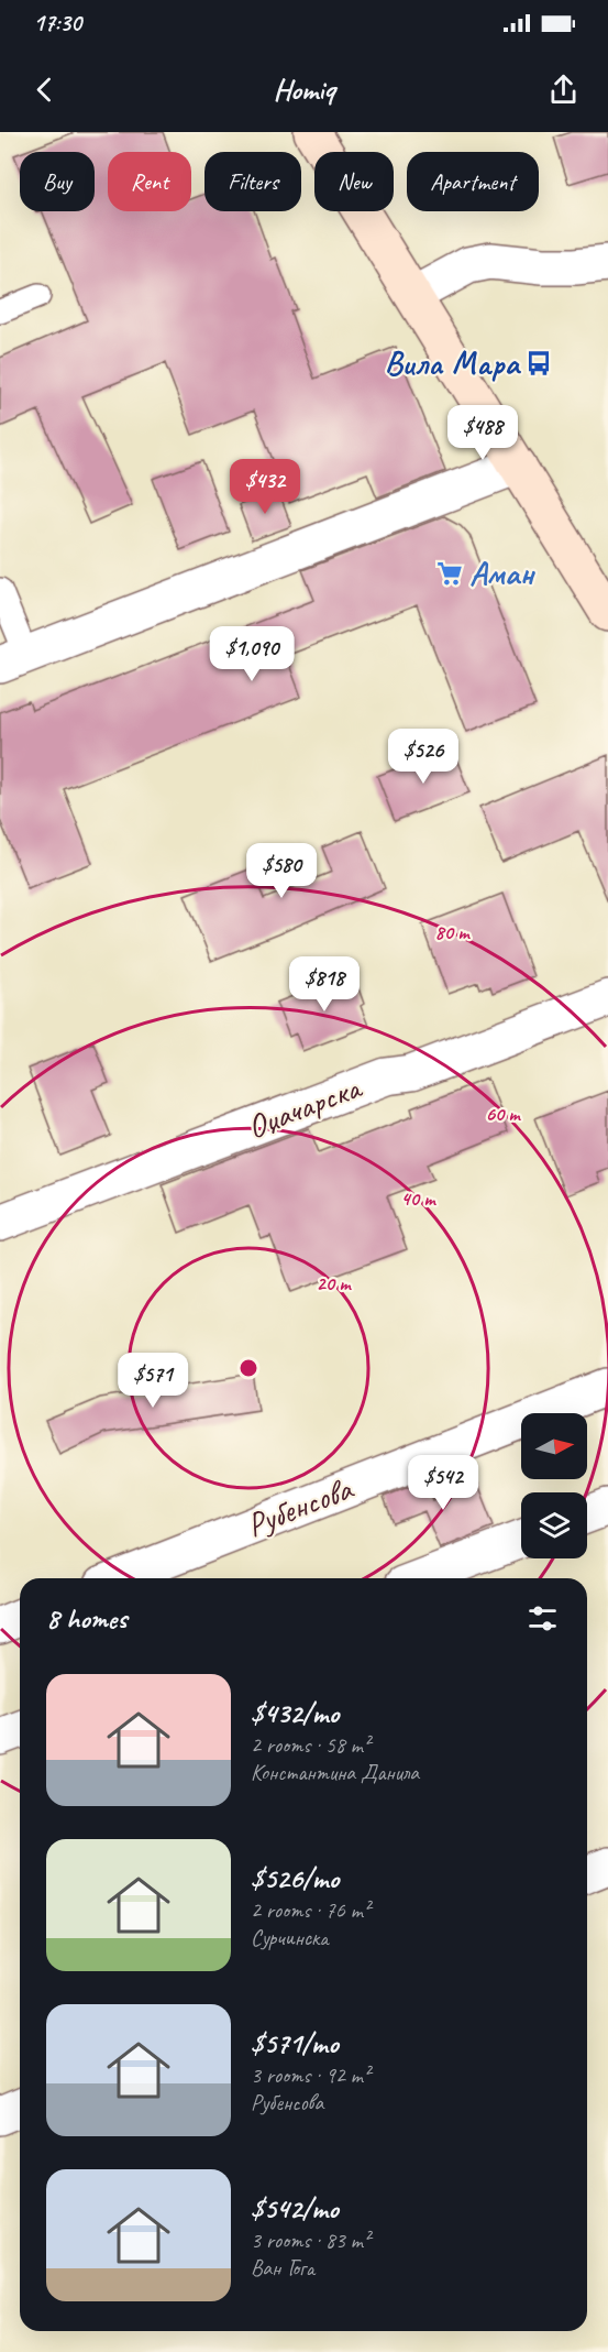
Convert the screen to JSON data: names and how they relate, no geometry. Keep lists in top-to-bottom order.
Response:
{
  "streets": {
    "street": ["Оџачарска", "Рубенсова"]
  },
  "places": {
    "bus stop": ["Вила Мара"],
    "supermarket": ["Аман"]
  },
  "north": "right",
  "page": {
    "status": "17:30",
    "header": "Homiq",
    "chip": [
      "Buy",
      "Rent",
      "Filters",
      "New",
      "Apartment"
    ],
    "price": [
      "$488",
      "$432",
      "$1,090",
      "$526",
      "$580",
      "$818",
      "$571",
      "$542"
    ],
    "heading": "8 homes",
    "list": [
      {
        "name": "$432/mo",
        "note": "2 rooms · 58 m² · Константина Данила"
      },
      {
        "name": "$526/mo",
        "note": "2 rooms · 76 m² · Сурчинска"
      },
      {
        "name": "$571/mo",
        "note": "3 rooms · 92 m² · Рубенсова"
      },
      {
        "name": "$542/mo",
        "note": "3 rooms · 83 m² · Ван Гога"
      }
    ]
  },
  "rings": [
    "80 m",
    "60 m",
    "40 m",
    "20 m"
  ]
}
